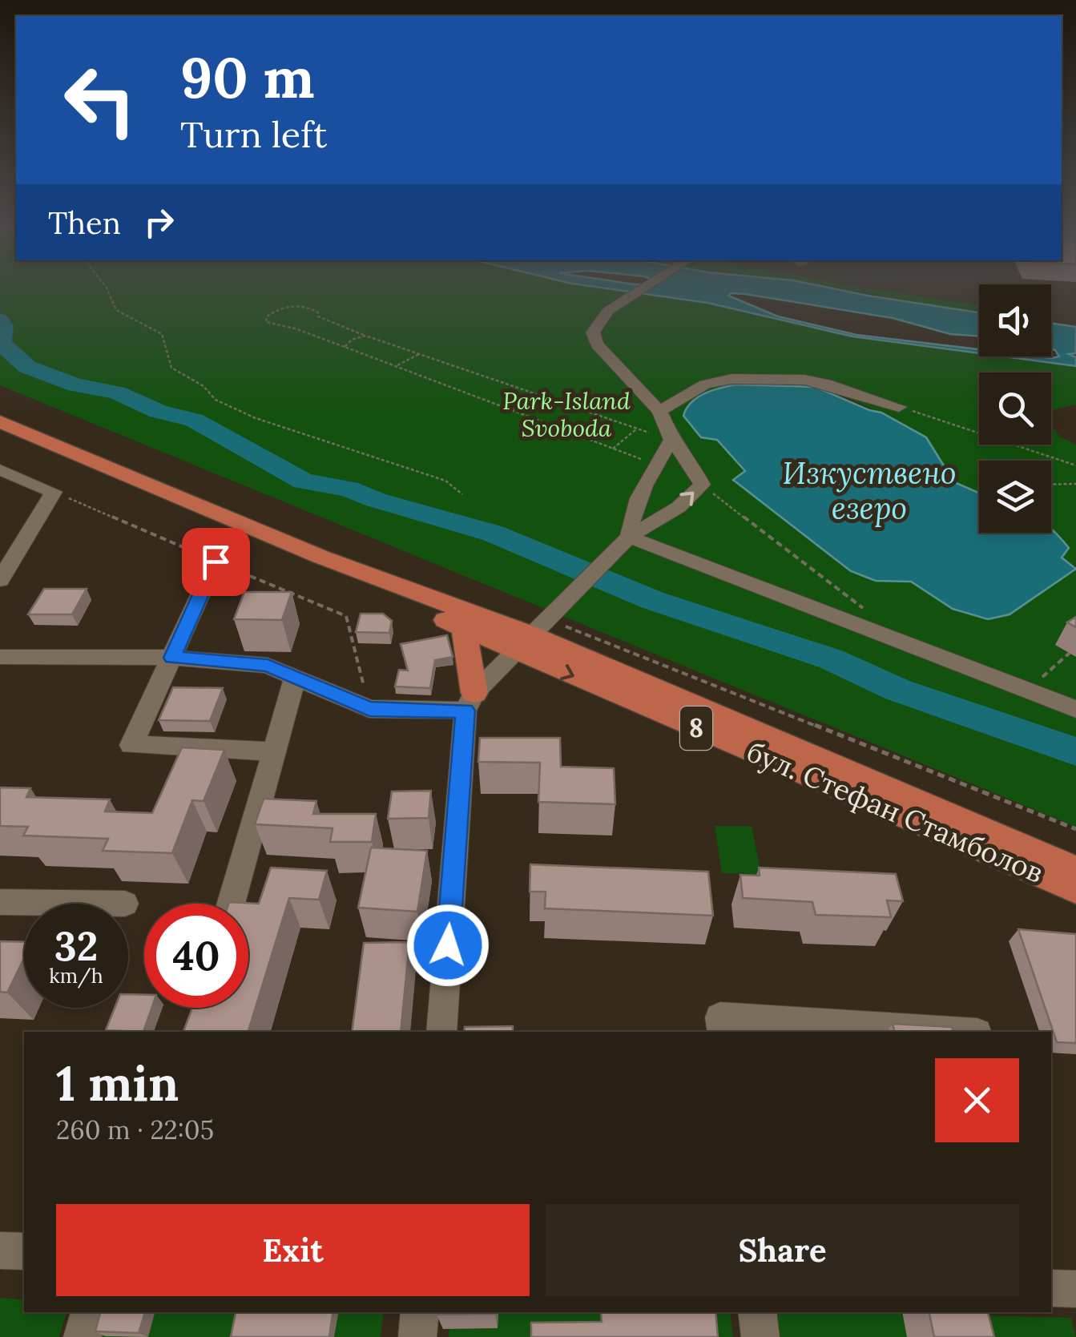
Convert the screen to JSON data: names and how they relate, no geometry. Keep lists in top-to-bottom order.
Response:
{
  "streets": {
    "main road": ["8", "бул. Стефан Стамболов"]
  },
  "water": ["Изкуствено езеро"],
  "parks": ["Park-Island Svoboda"],
  "page": {
    "turn": ["90 m", "Turn left"],
    "then": "Then",
    "speed": "32 km/h",
    "limit": "40",
    "heading": ["1 min", "260 m · 22:05"],
    "buttons": ["Exit", "Share"]
  }
}
